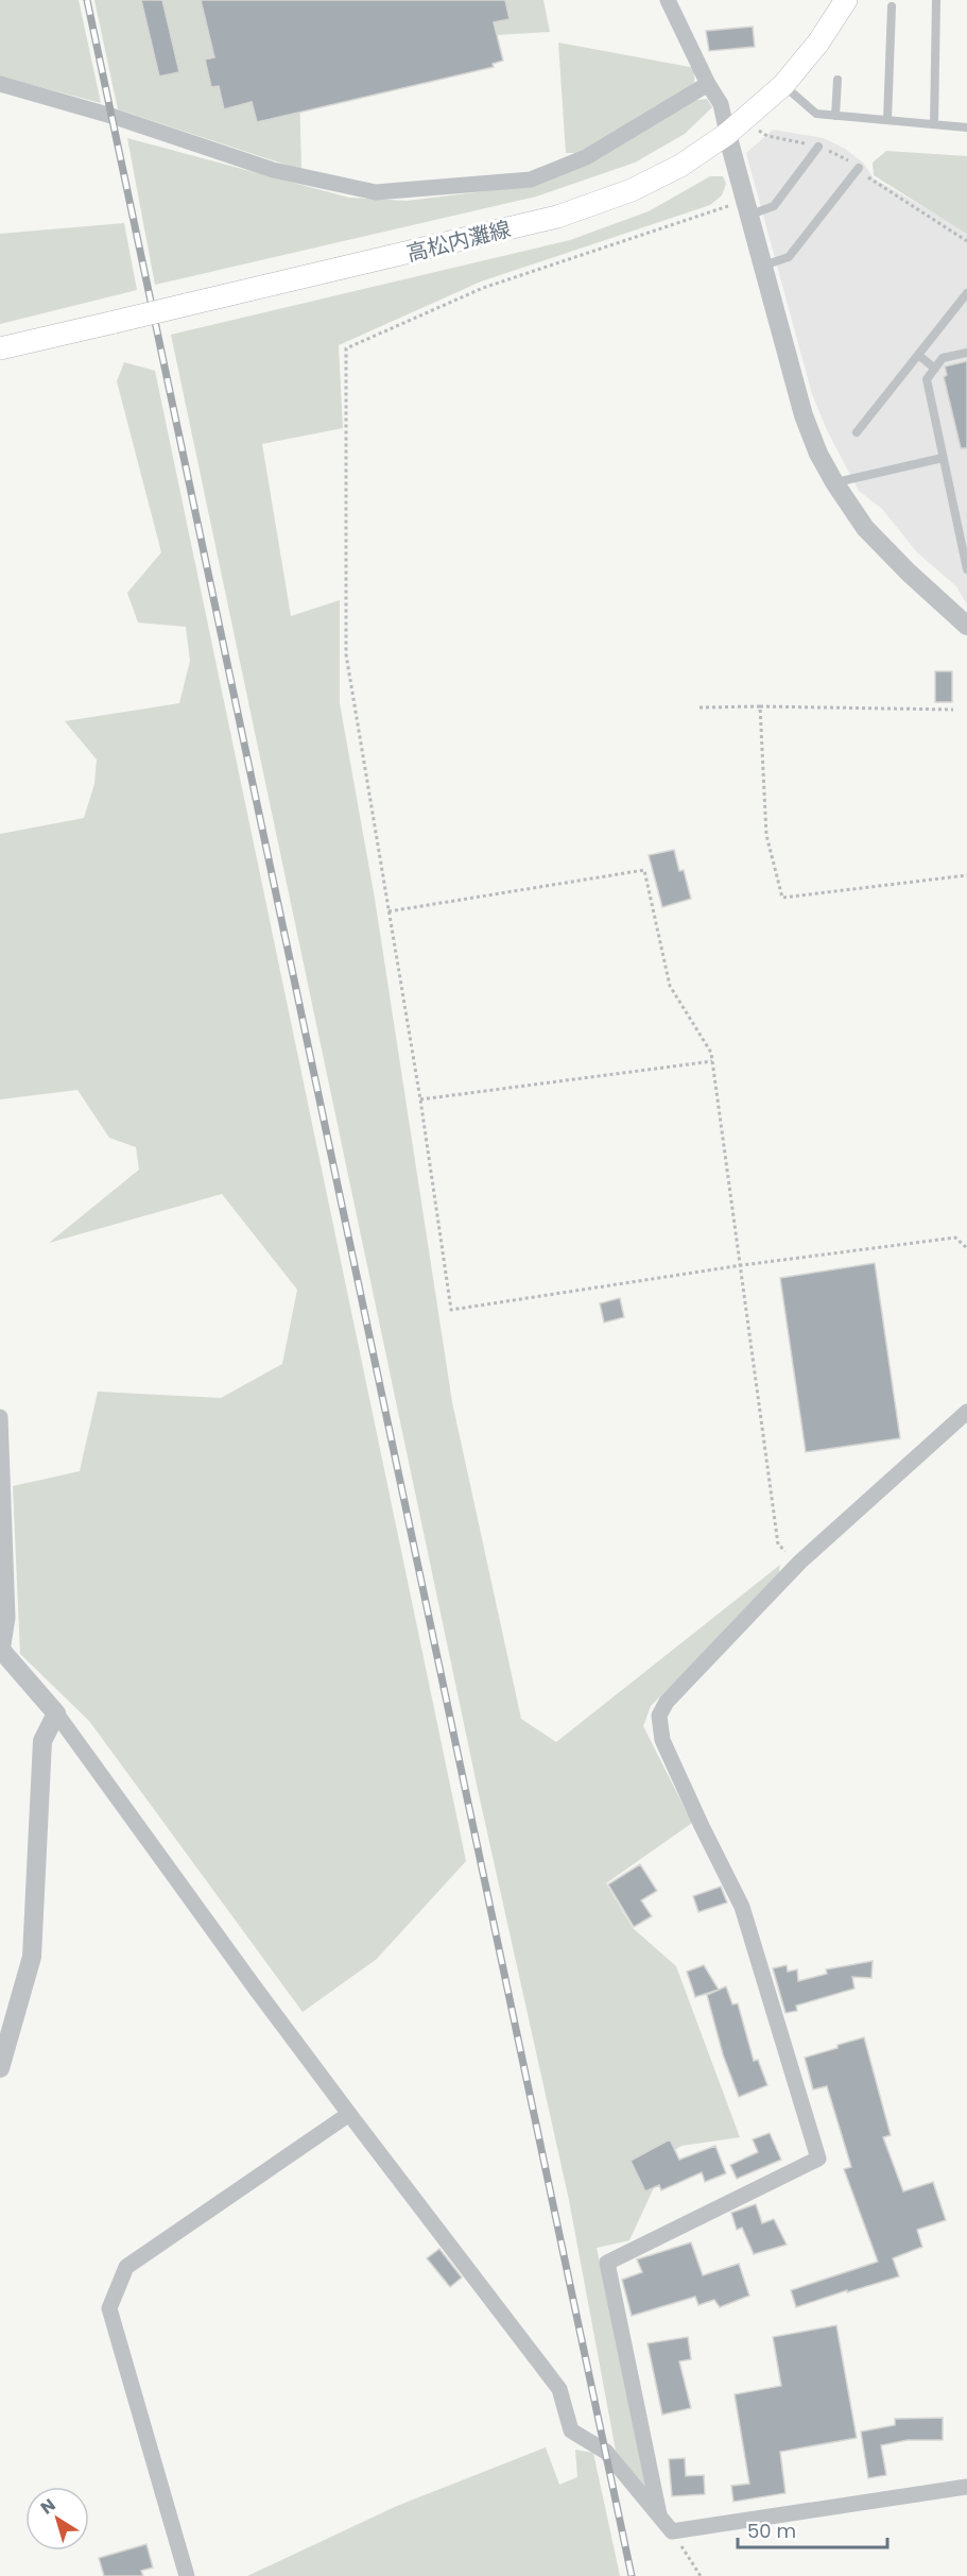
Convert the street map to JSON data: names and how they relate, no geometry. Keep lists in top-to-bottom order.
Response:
{
  "streets": {
    "main road": ["高松内灘線"]
  },
  "scale_bar": "50 m",
  "north": "top left"
}
